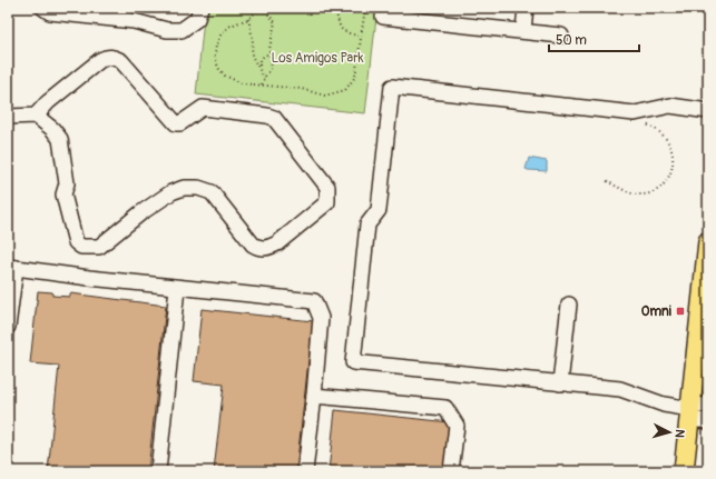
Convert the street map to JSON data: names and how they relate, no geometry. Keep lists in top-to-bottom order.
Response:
{
  "parks": ["Los Amigos Park"],
  "places": {
    "transit": ["Omni"]
  },
  "scale_bar": "50 m",
  "north": "right"
}
